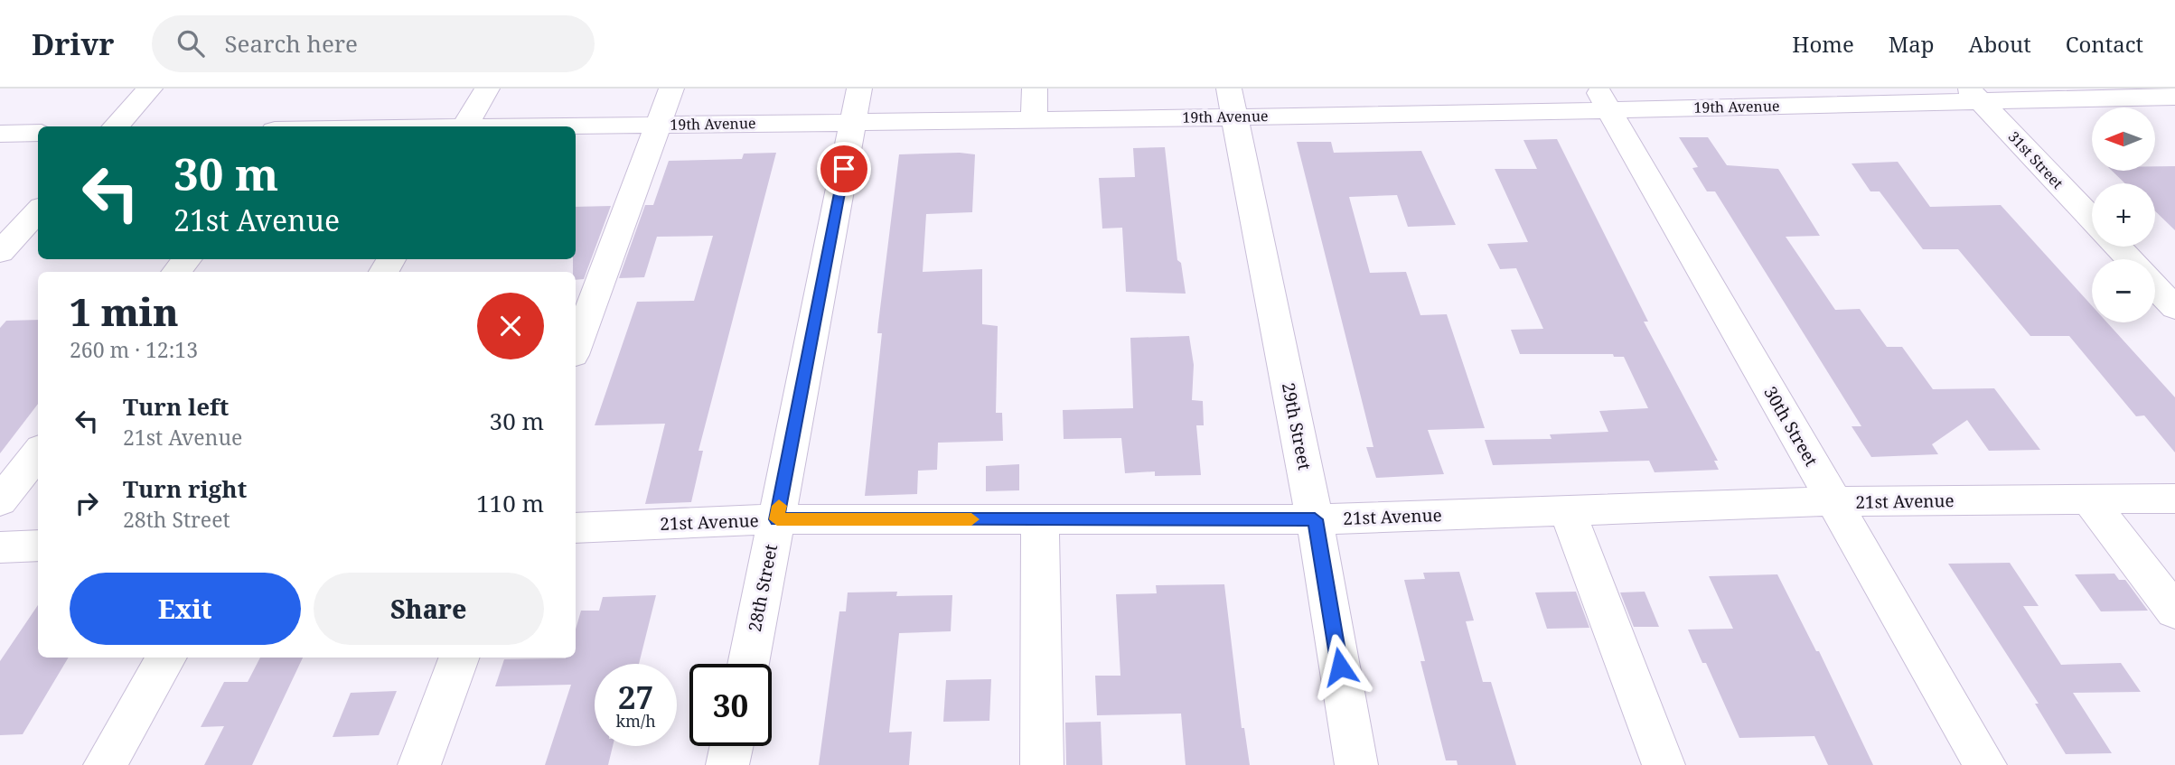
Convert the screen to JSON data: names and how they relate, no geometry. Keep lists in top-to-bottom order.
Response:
{
  "streets": {
    "street": [
      "19th Avenue",
      "31st Street",
      "29th Street",
      "30th Street",
      "21st Avenue",
      "28th Street"
    ]
  },
  "crossings": [
    ["19th Avenue", "31st Street"],
    ["19th Avenue", "29th Street"],
    ["19th Avenue", "30th Street"],
    ["19th Avenue", "28th Street"],
    ["29th Street", "21st Avenue"],
    ["30th Street", "21st Avenue"],
    ["21st Avenue", "28th Street"]
  ],
  "north": "left",
  "page": {
    "header": "Drivr",
    "search": "Search here",
    "nav": [
      "Home",
      "Map",
      "About",
      "Contact"
    ],
    "map_buttons": ["+", "−"],
    "turn": ["30 m", "21st Avenue"],
    "heading": ["1 min", "260 m · 12:13"],
    "list": [
      {
        "name": "Turn left",
        "note": "21st Avenue",
        "value": "30 m"
      },
      {
        "name": "Turn right",
        "note": "28th Street",
        "value": "110 m"
      }
    ],
    "buttons": ["Exit", "Share"],
    "speed": "27 km/h",
    "limit": "30"
  }
}
